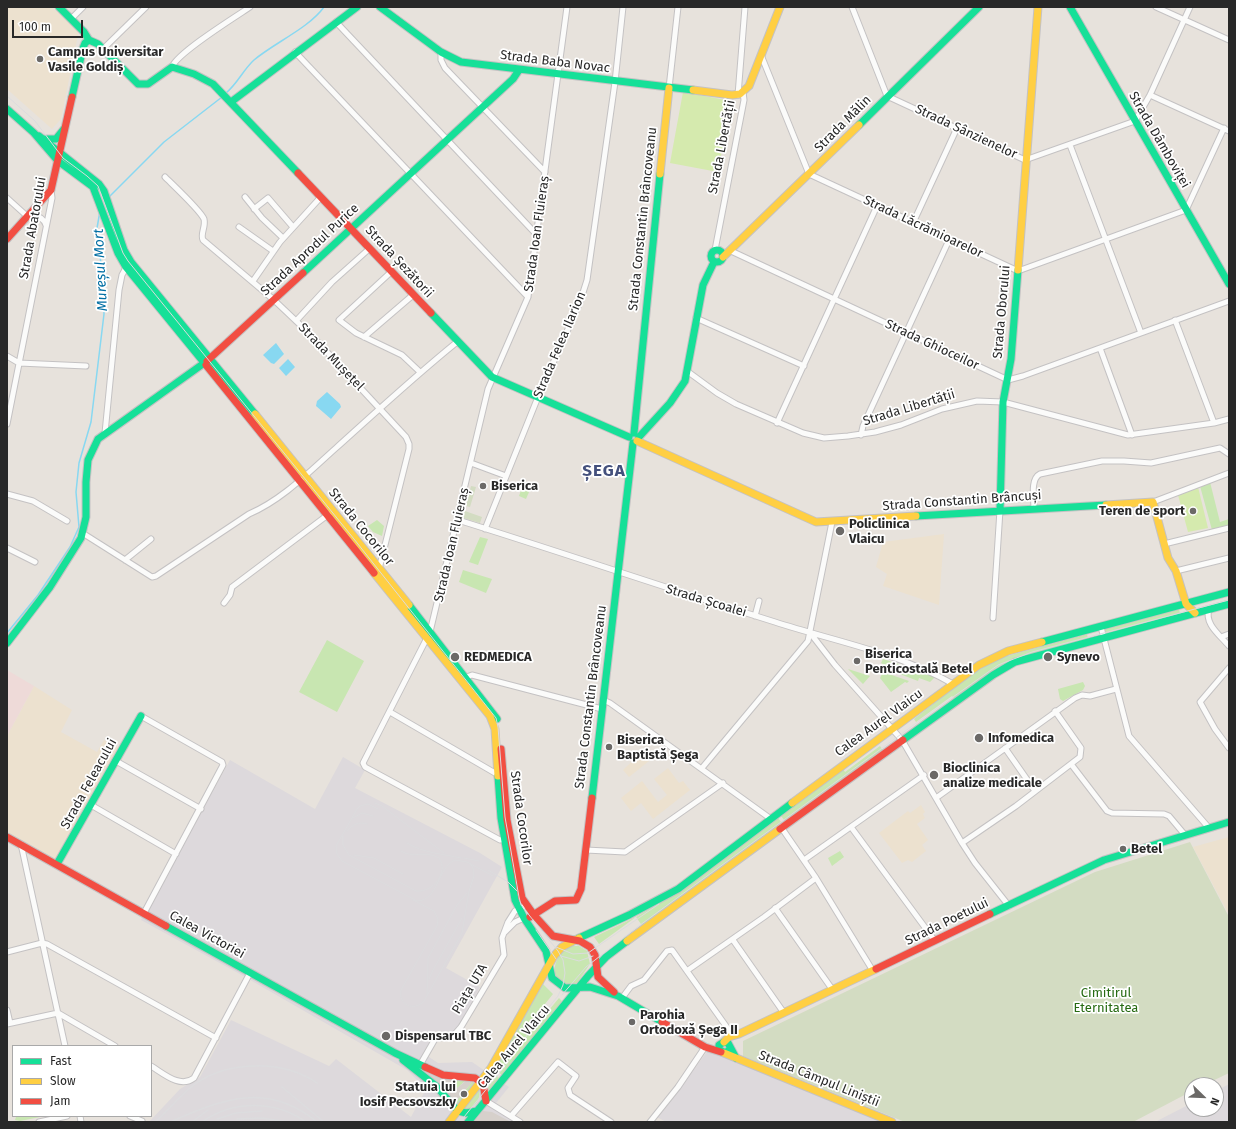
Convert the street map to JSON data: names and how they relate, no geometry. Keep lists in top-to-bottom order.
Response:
{
  "streets": {
    "street": [
      "Strada Baba Novac",
      "Strada Mălin",
      "Strada Sânzienelor",
      "Strada Dâmboviței",
      "Strada Libertății",
      "Strada Constantin Brâncoveanu",
      "Strada Lăcrămioarelor",
      "Strada Abatorului",
      "Strada Ioan Fluieraș",
      "Strada Aprodul Purice",
      "Strada Șezătorii",
      "Strada Oborului",
      "Strada Felea Ilarion",
      "Strada Ghioceilor",
      "Strada Mușețel",
      "Strada Constantin Brâncuși",
      "Strada Cocorilor",
      "Strada Școalei",
      "Calea Aurel Vlaicu",
      "Strada Feleacului",
      "Strada Poetului",
      "Calea Victoriei",
      "Piața UTA",
      "Strada Câmpul Liniștii"
    ]
  },
  "crossings": [
    ["Strada Baba Novac", "Strada Libertății"],
    ["Strada Baba Novac", "Strada Constantin Brâncoveanu"],
    ["Strada Baba Novac", "Strada Ioan Fluieraș"],
    ["Strada Baba Novac", "Strada Aprodul Purice"],
    ["Strada Baba Novac", "Strada Felea Ilarion"],
    ["Strada Mălin", "Strada Sânzienelor"],
    ["Strada Mălin", "Strada Libertății"],
    ["Strada Mălin", "Strada Lăcrămioarelor"],
    ["Strada Mălin", "Strada Ghioceilor"],
    ["Strada Sânzienelor", "Strada Dâmboviței"],
    ["Strada Sânzienelor", "Strada Oborului"],
    ["Strada Libertății", "Strada Oborului"],
    ["Strada Constantin Brâncoveanu", "Strada Constantin Brâncuși"],
    ["Strada Constantin Brâncoveanu", "Strada Cocorilor"],
    ["Strada Constantin Brâncoveanu", "Strada Școalei"],
    ["Strada Lăcrămioarelor", "Strada Oborului"],
    ["Strada Abatorului", "Strada Cocorilor"],
    ["Strada Ioan Fluieraș", "Strada Șezătorii"],
    ["Strada Ioan Fluieraș", "Strada Constantin Brâncuși"],
    ["Strada Ioan Fluieraș", "Strada Cocorilor"],
    ["Strada Ioan Fluieraș", "Strada Școalei"],
    ["Strada Aprodul Purice", "Strada Șezătorii"],
    ["Strada Aprodul Purice", "Strada Mușețel"],
    ["Strada Aprodul Purice", "Strada Cocorilor"],
    ["Strada Șezătorii", "Strada Constantin Brâncuși"],
    ["Strada Oborului", "Strada Ghioceilor"],
    ["Strada Oborului", "Strada Constantin Brâncuși"],
    ["Strada Felea Ilarion", "Strada Constantin Brâncuși"],
    ["Strada Felea Ilarion", "Strada Școalei"],
    ["Strada Mușețel", "Strada Cocorilor"],
    ["Strada Cocorilor", "Calea Aurel Vlaicu"],
    ["Strada Școalei", "Calea Aurel Vlaicu"],
    ["Calea Aurel Vlaicu", "Calea Victoriei"],
    ["Strada Feleacului", "Calea Victoriei"],
    ["Calea Victoriei", "Piața UTA"]
  ],
  "districts": ["ȘEGA"],
  "water": ["Mureșul Mort"],
  "parks": ["Cimitirul Eternitatea"],
  "places": [
    "Campus Universitar Vasile Goldiș",
    "Biserica",
    "Teren de sport",
    "Policlinica Vlaicu",
    "REDMEDICA",
    "Synevo",
    "Biserica Penticostală Betel",
    "Infomedica",
    "Biserica Baptistă Șega",
    "Bioclinica analize medicale",
    "Betel",
    "Parohia Ortodoxă Șega II",
    "Dispensarul TBC",
    "Statuia lui Iosif Pecsovszky"
  ],
  "legend": ["Fast", "Slow", "Jam"],
  "scale_bar": "100 m",
  "north": "bottom right"
}
